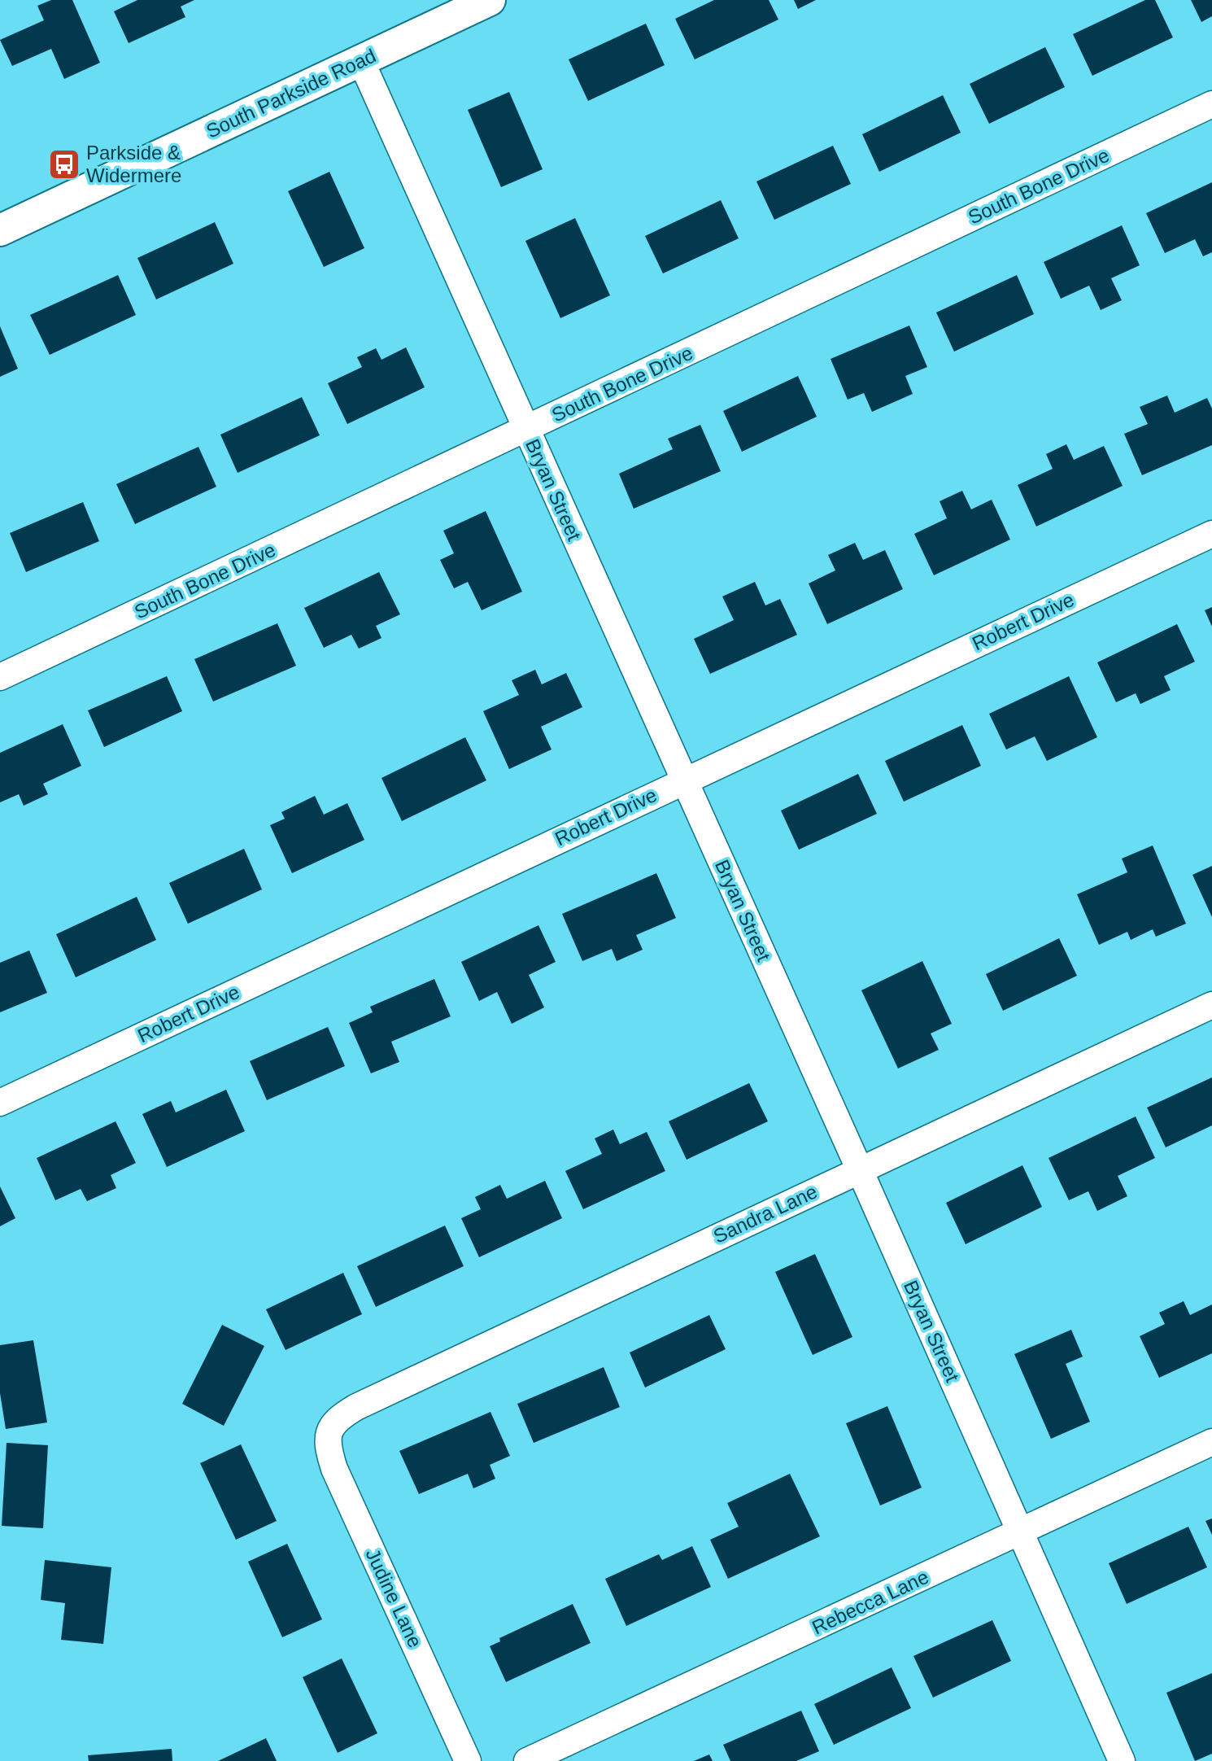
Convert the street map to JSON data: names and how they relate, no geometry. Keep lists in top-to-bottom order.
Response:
{
  "streets": {
    "street": [
      "South Parkside Road",
      "South Bone Drive",
      "Bryan Street",
      "Robert Drive",
      "Sandra Lane",
      "Judine Lane",
      "Rebecca Lane"
    ]
  },
  "crossings": [
    ["South Parkside Road", "Bryan Street"],
    ["South Bone Drive", "Bryan Street"],
    ["Bryan Street", "Robert Drive"],
    ["Bryan Street", "Sandra Lane"],
    ["Bryan Street", "Rebecca Lane"],
    ["Sandra Lane", "Judine Lane"]
  ],
  "places": {
    "bus stop": ["Parkside & Widermere"]
  }
}
